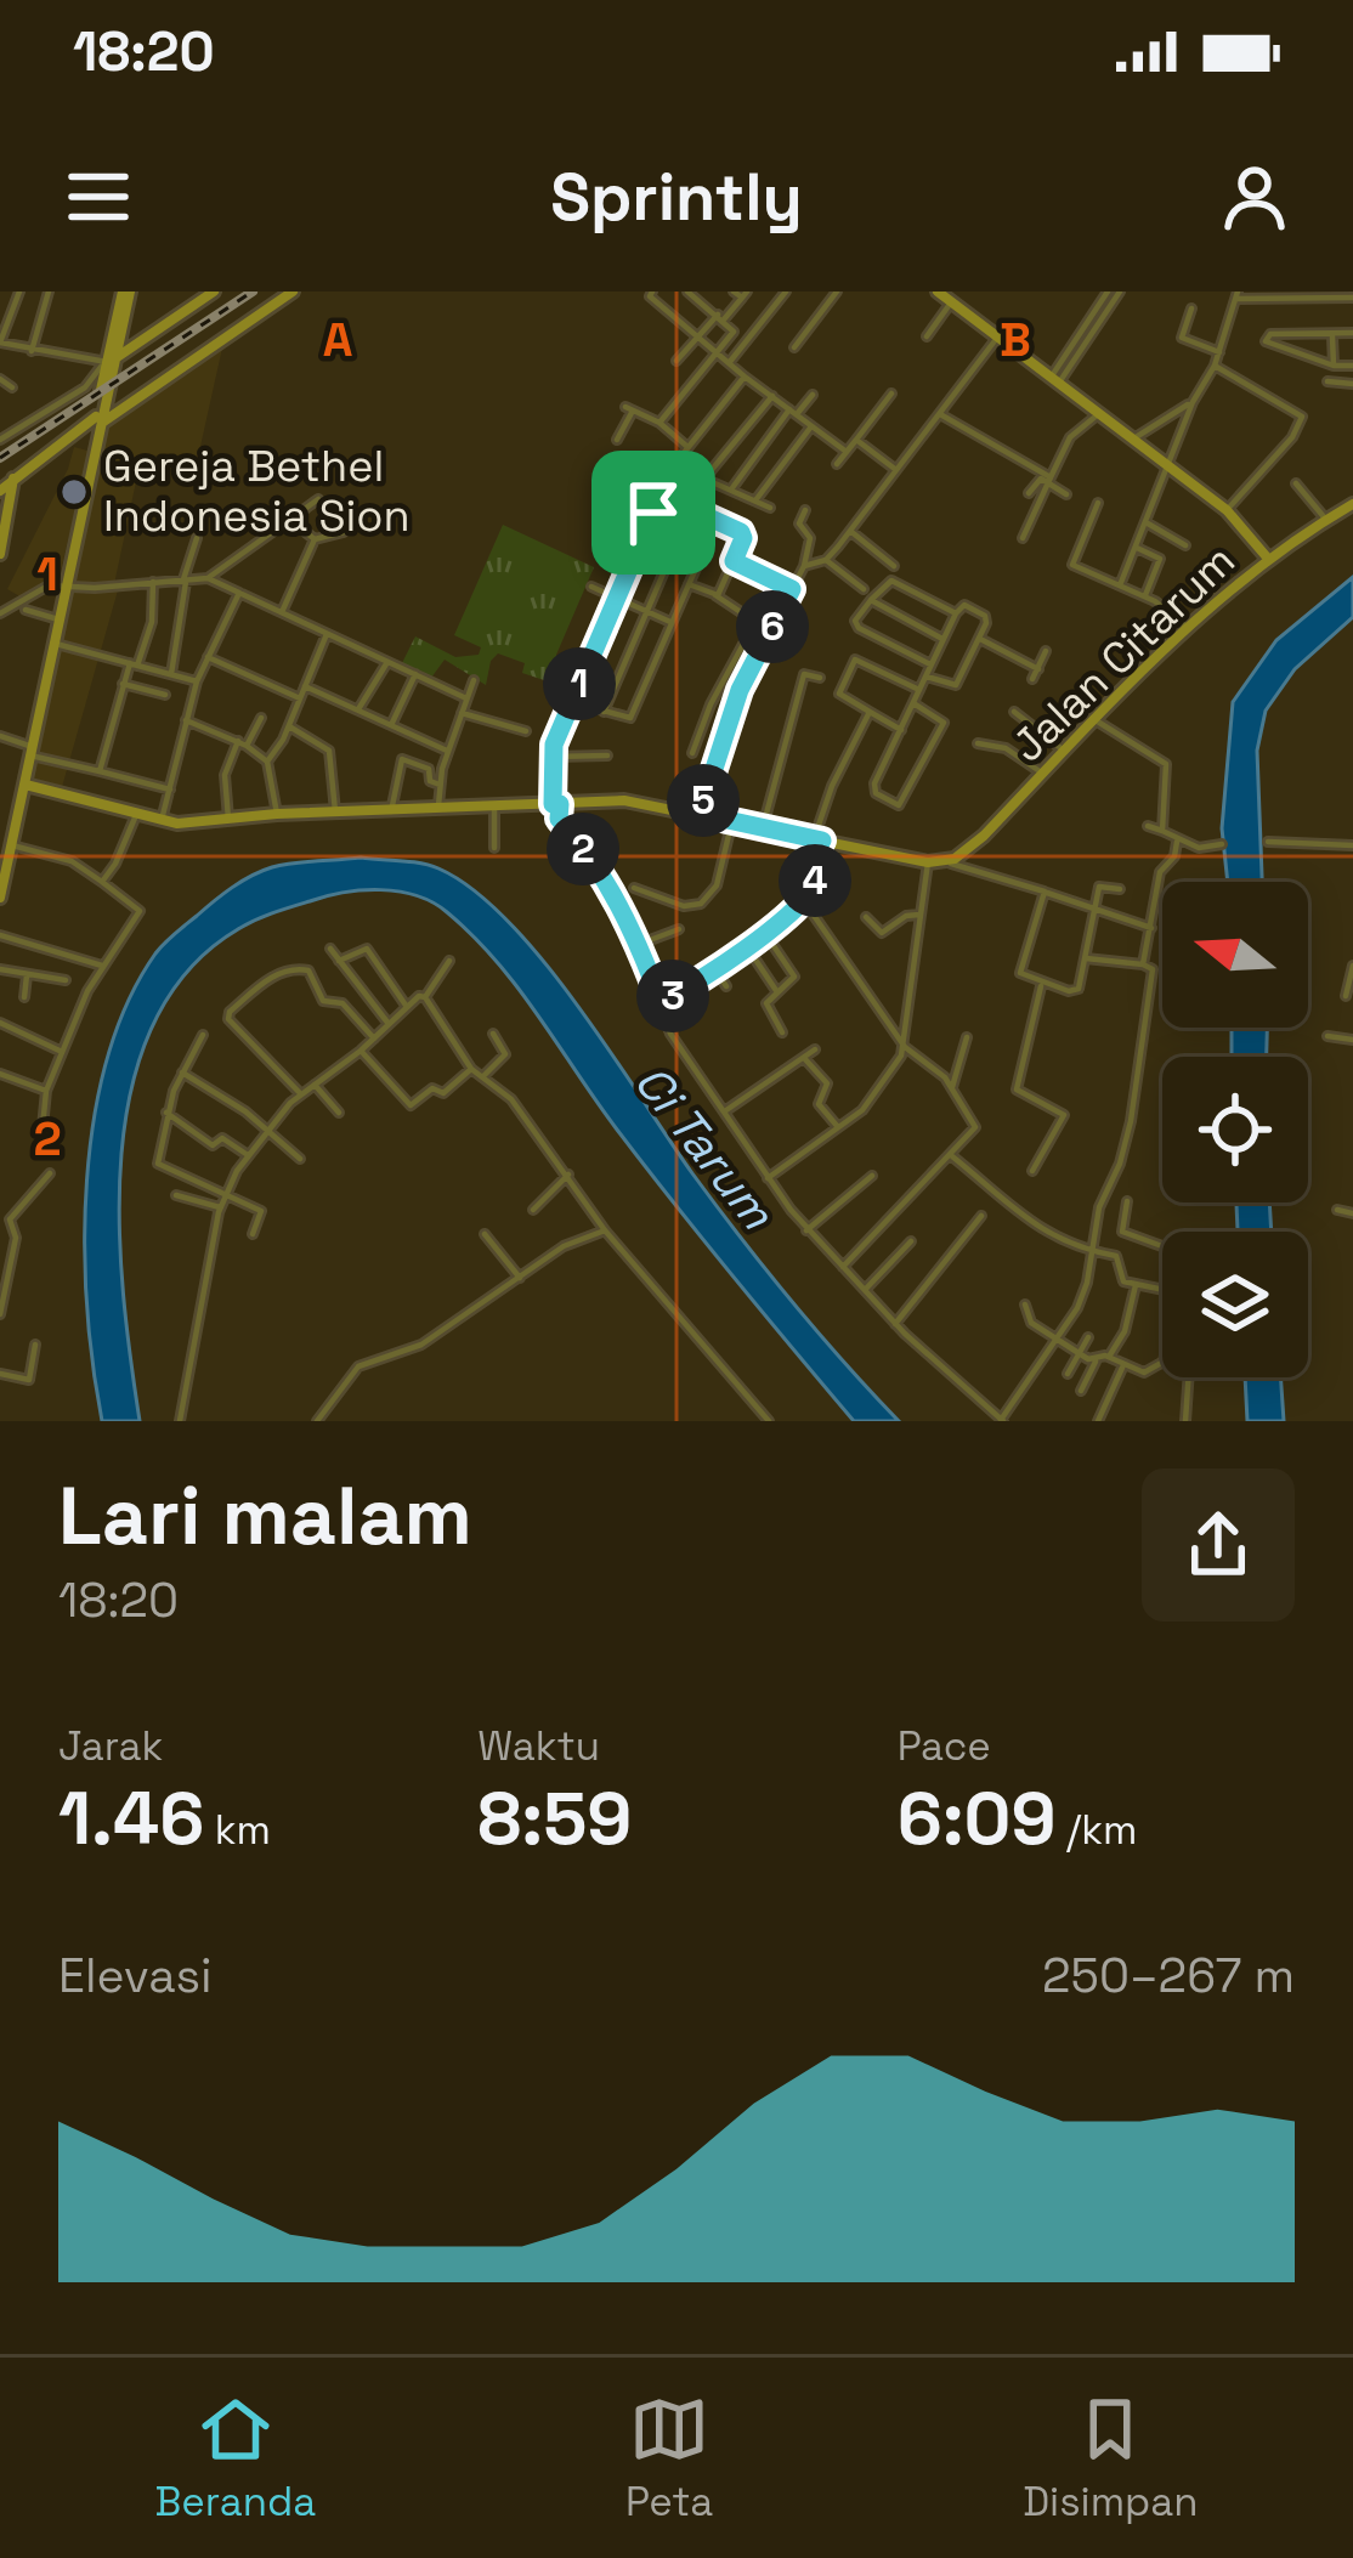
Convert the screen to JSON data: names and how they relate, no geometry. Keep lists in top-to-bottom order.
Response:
{
  "streets": {
    "street": ["Jalan Citarum"]
  },
  "water": ["Ci Tarum"],
  "places": ["Gereja Bethel Indonesia Sion"],
  "north": "left",
  "page": {
    "status": "18:20",
    "header": "Sprintly",
    "pins": [
      "6",
      "1",
      "5",
      "2",
      "4",
      "3"
    ],
    "heading": ["Lari malam", "18:20"],
    "stats": [
      ["Jarak", "1.46 km"],
      ["Waktu", "8:59"],
      ["Pace", "6:09 /km"]
    ],
    "chart": ["Elevasi", "250–267 m"],
    "tabs": ["Beranda", "Peta", "Disimpan"]
  },
  "grid": {
    "columns": ["A", "B"],
    "rows": ["1", "2"]
  }
}
